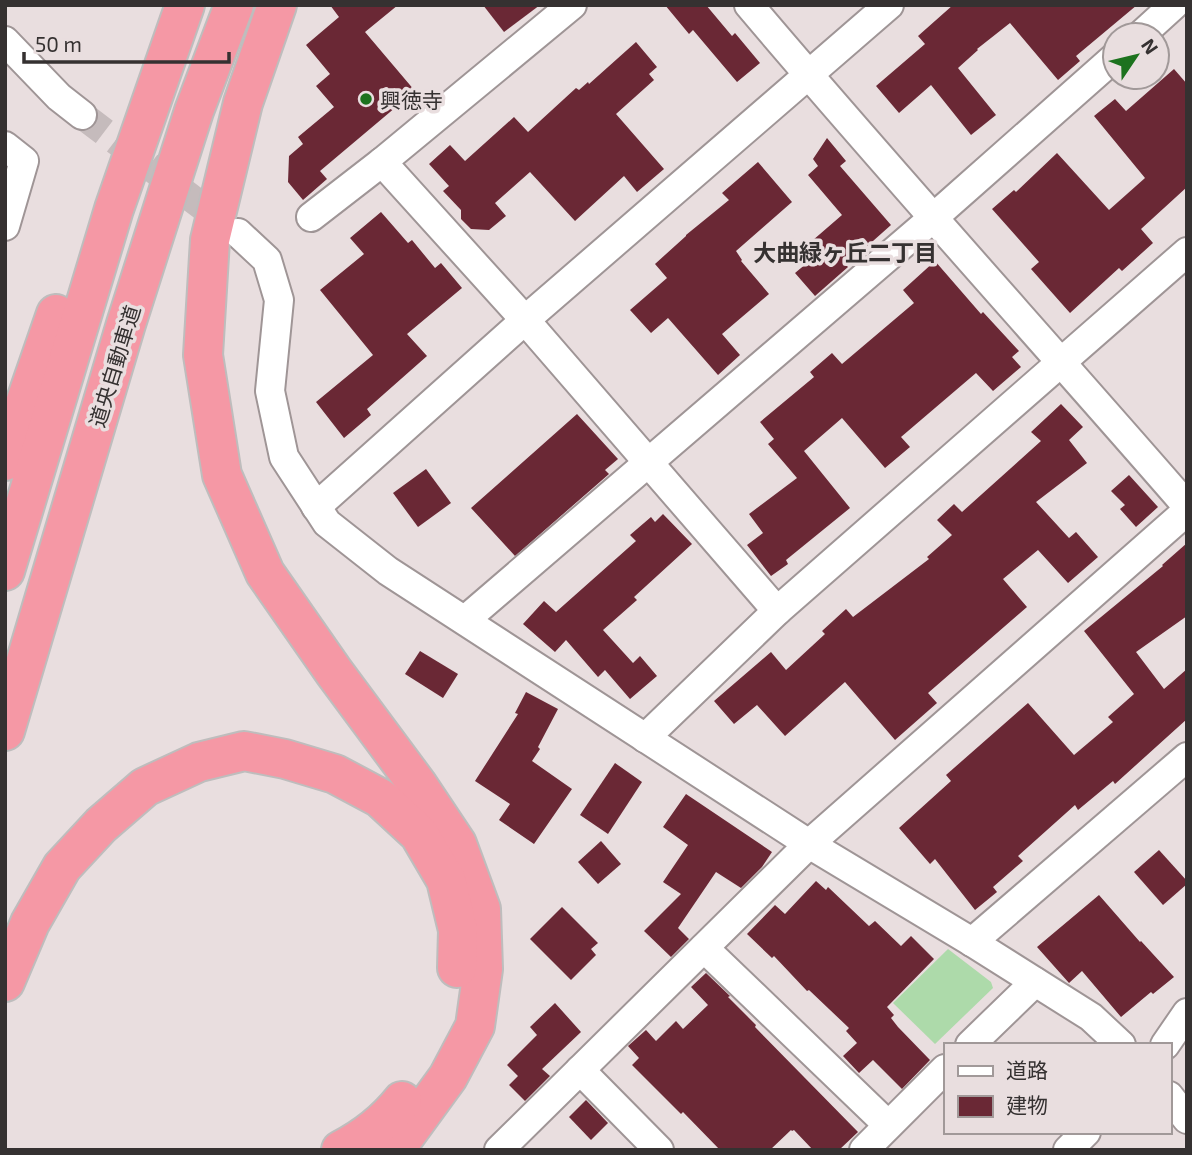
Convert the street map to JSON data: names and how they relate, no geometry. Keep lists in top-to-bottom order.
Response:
{
  "streets": {
    "highway": ["道央自動車道"]
  },
  "districts": ["大曲緑ヶ丘二丁目"],
  "places": ["興徳寺"],
  "legend": ["道路", "建物"],
  "scale_bar": "50 m",
  "north": "top right"
}
